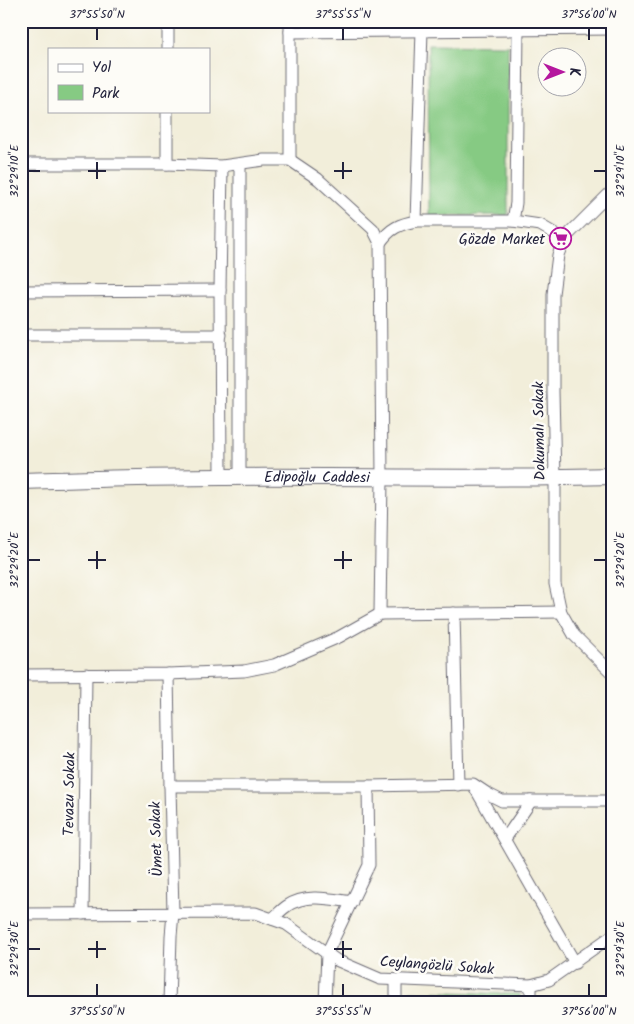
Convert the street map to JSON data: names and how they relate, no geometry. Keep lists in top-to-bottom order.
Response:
{
  "streets": {
    "street": [
      "Dokumalı Sokak",
      "Edipoğlu Caddesi",
      "Tevazu Sokak",
      "Ümet Sokak",
      "Ceylangözlü Sokak"
    ]
  },
  "crossings": [
    ["Dokumalı Sokak", "Edipoğlu Caddesi"],
    ["Tevazu Sokak", "Ceylangözlü Sokak"],
    ["Ümet Sokak", "Ceylangözlü Sokak"]
  ],
  "places": {
    "supermarket": ["Gözde Market"]
  },
  "legend": ["Yol", "Park"],
  "north": "right",
  "coordinates": [
    "37°55'50\"N",
    "37°55'55\"N",
    "37°56'00\"N",
    "32°29'10\"E",
    "32°29'20\"E",
    "32°29'30\"E"
  ]
}
